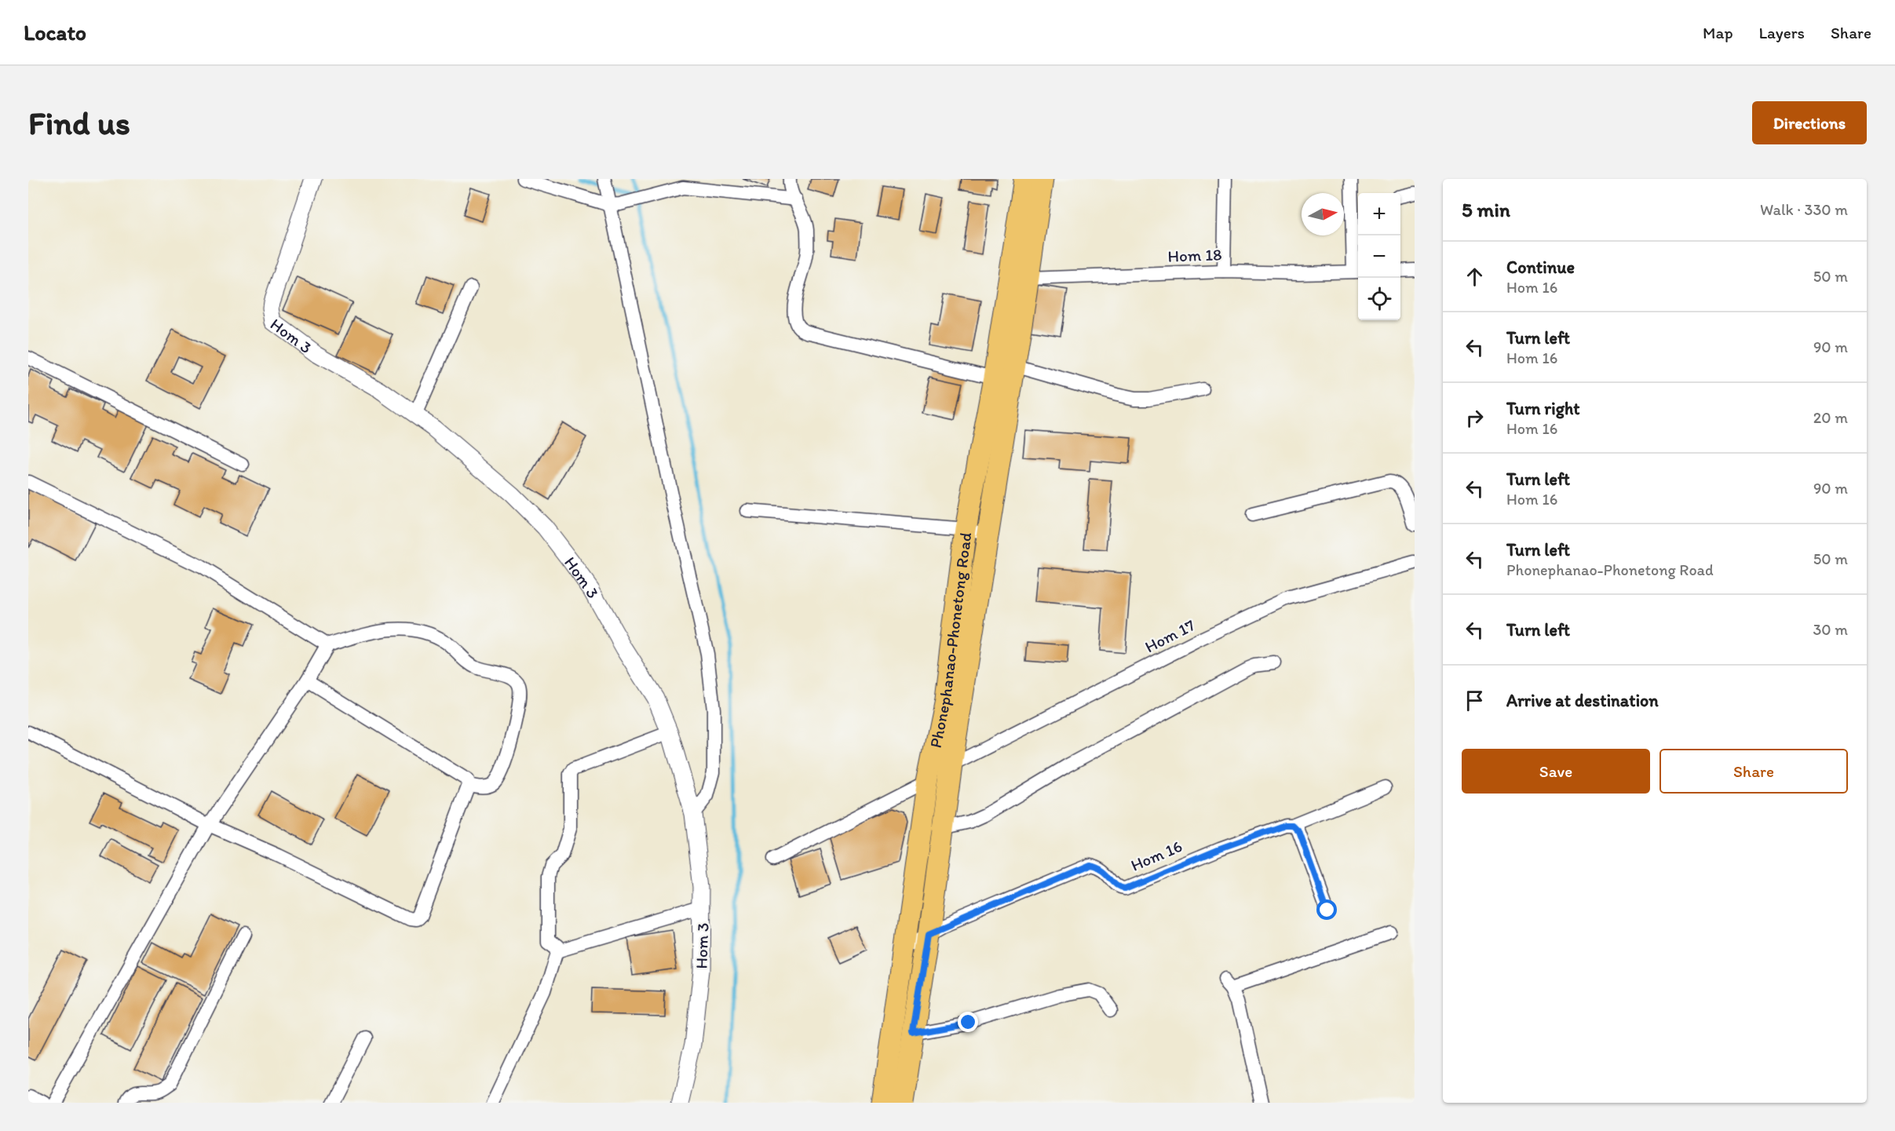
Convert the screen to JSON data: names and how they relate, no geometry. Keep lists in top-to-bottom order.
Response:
{
  "streets": {
    "main road": ["Phonephanao-Phonetong Road"],
    "street": [
      "Hom 18",
      "Hom 3",
      "Hom 17",
      "Hom 16"
    ]
  },
  "crossings": [
    ["Hom 18", "Phonephanao-Phonetong Road"],
    ["Hom 17", "Phonephanao-Phonetong Road"],
    ["Phonephanao-Phonetong Road", "Hom 16"]
  ],
  "north": "right",
  "page": {
    "header": "Locato",
    "nav": ["Map", "Layers", "Share"],
    "buttons": [
      "Directions",
      ["Save", "Share"]
    ],
    "title": "Find us",
    "heading": ["5 min", "Walk · 330 m"],
    "map_buttons": ["+", "−"],
    "list": [
      ["Continue", "Hom 16", "50 m"],
      ["Turn left", "Hom 16", "90 m"],
      ["Turn right", "Hom 16", "20 m"],
      ["Turn left", "Hom 16", "90 m"],
      ["Turn left", "Phonephanao-Phonetong Road", "50 m"],
      ["Turn left", "30 m"],
      "Arrive at destination"
    ]
  }
}
